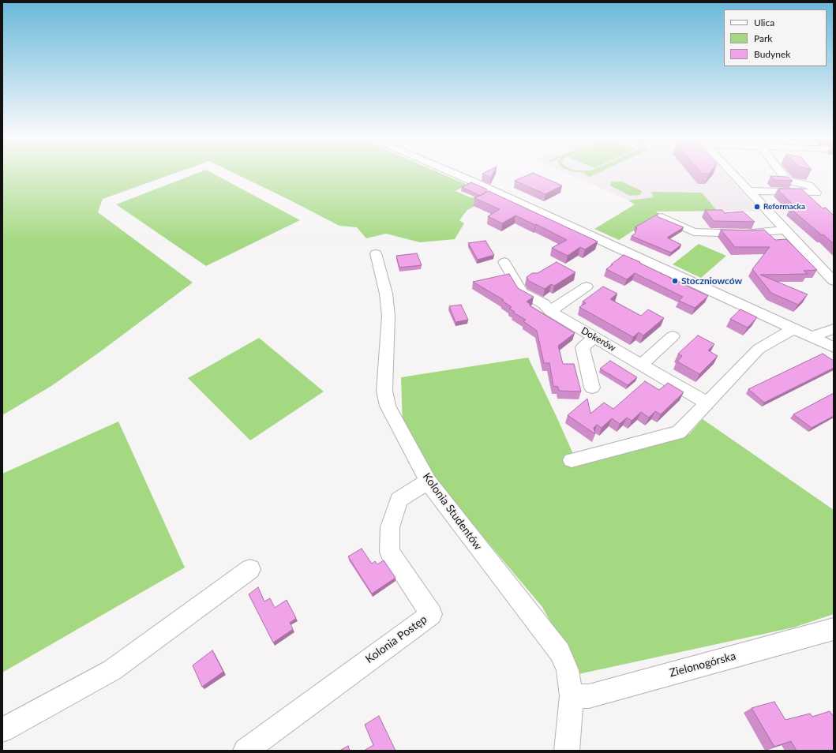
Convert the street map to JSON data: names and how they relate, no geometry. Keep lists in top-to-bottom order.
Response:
{
  "streets": {
    "street": [
      "Dokerów",
      "Kolonia Studentów",
      "Kolonia Postęp",
      "Zielonogórska"
    ]
  },
  "crossings": [
    ["Kolonia Studentów", "Kolonia Postęp"],
    ["Kolonia Studentów", "Zielonogórska"]
  ],
  "places": ["Reformacka", "Stoczniowców"],
  "legend": ["Ulica", "Park", "Budynek"]
}
